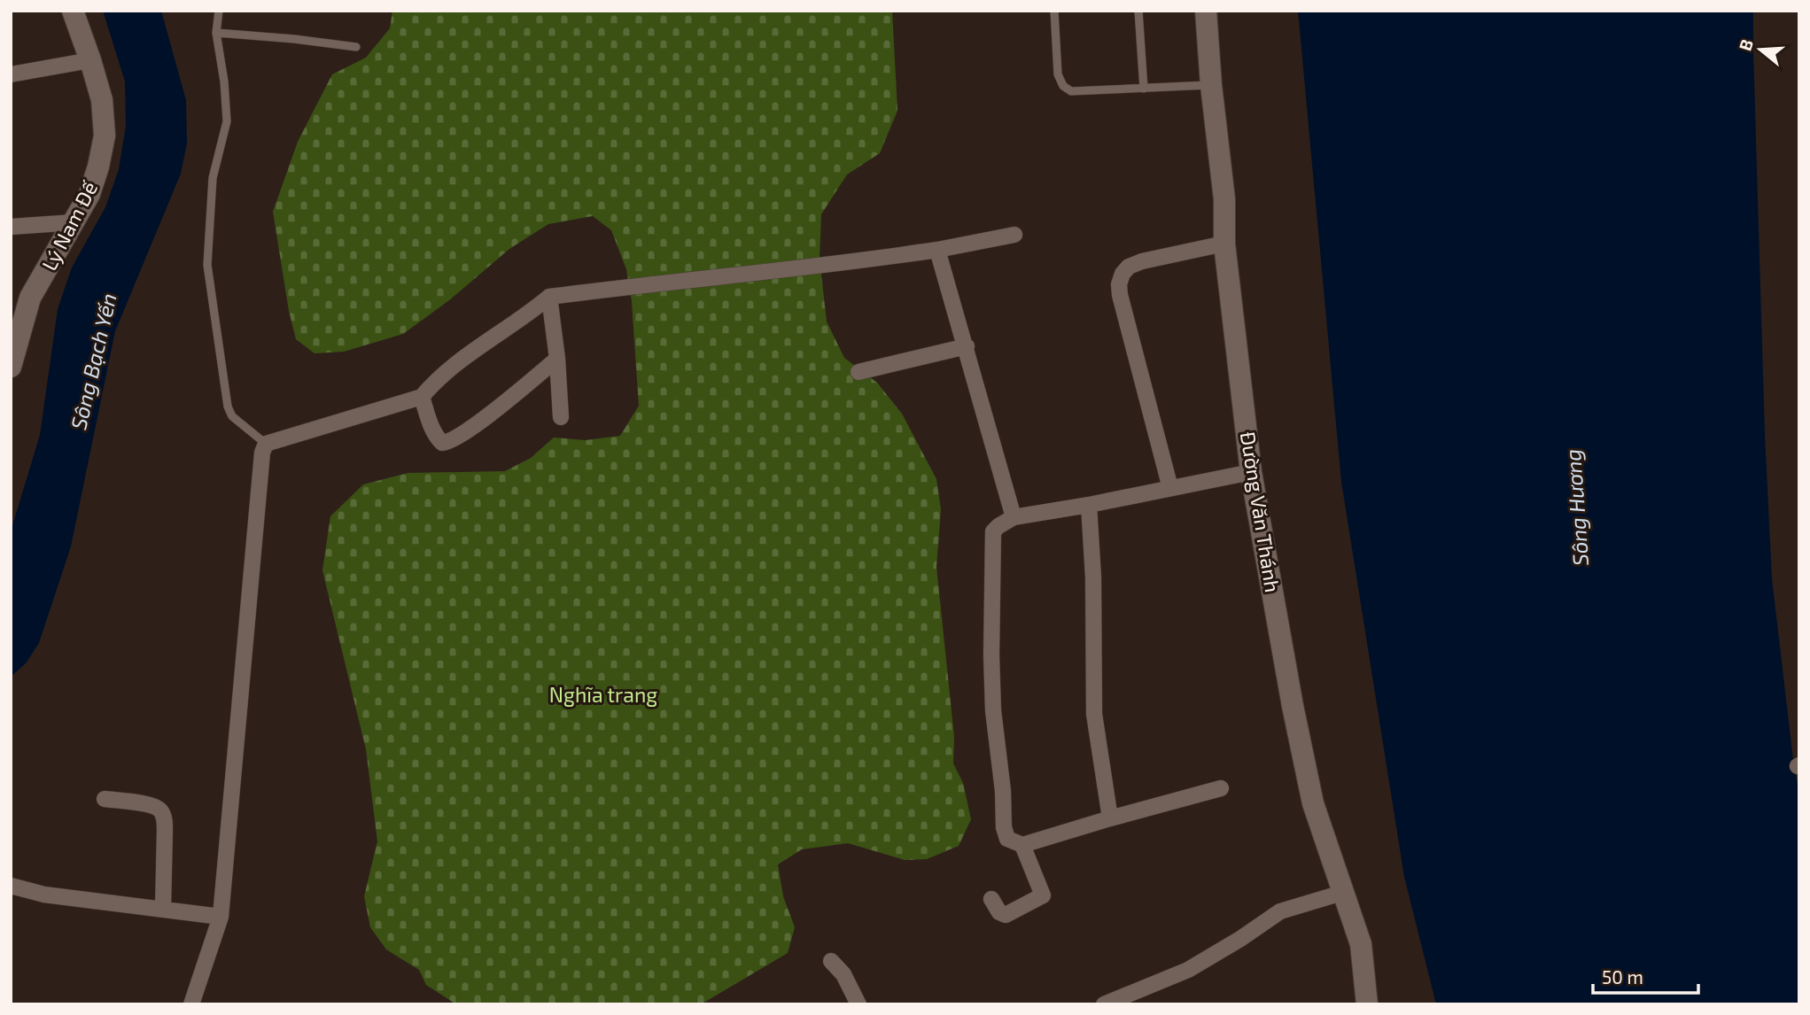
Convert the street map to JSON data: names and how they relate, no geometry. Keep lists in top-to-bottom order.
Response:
{
  "streets": {
    "main road": ["Lý Nam Đế", "Đường Văn Thánh"]
  },
  "water": ["Sông Bạch Yến", "Sông Hương"],
  "parks": ["Nghĩa trang"],
  "scale_bar": "50 m",
  "north": "left"
}
